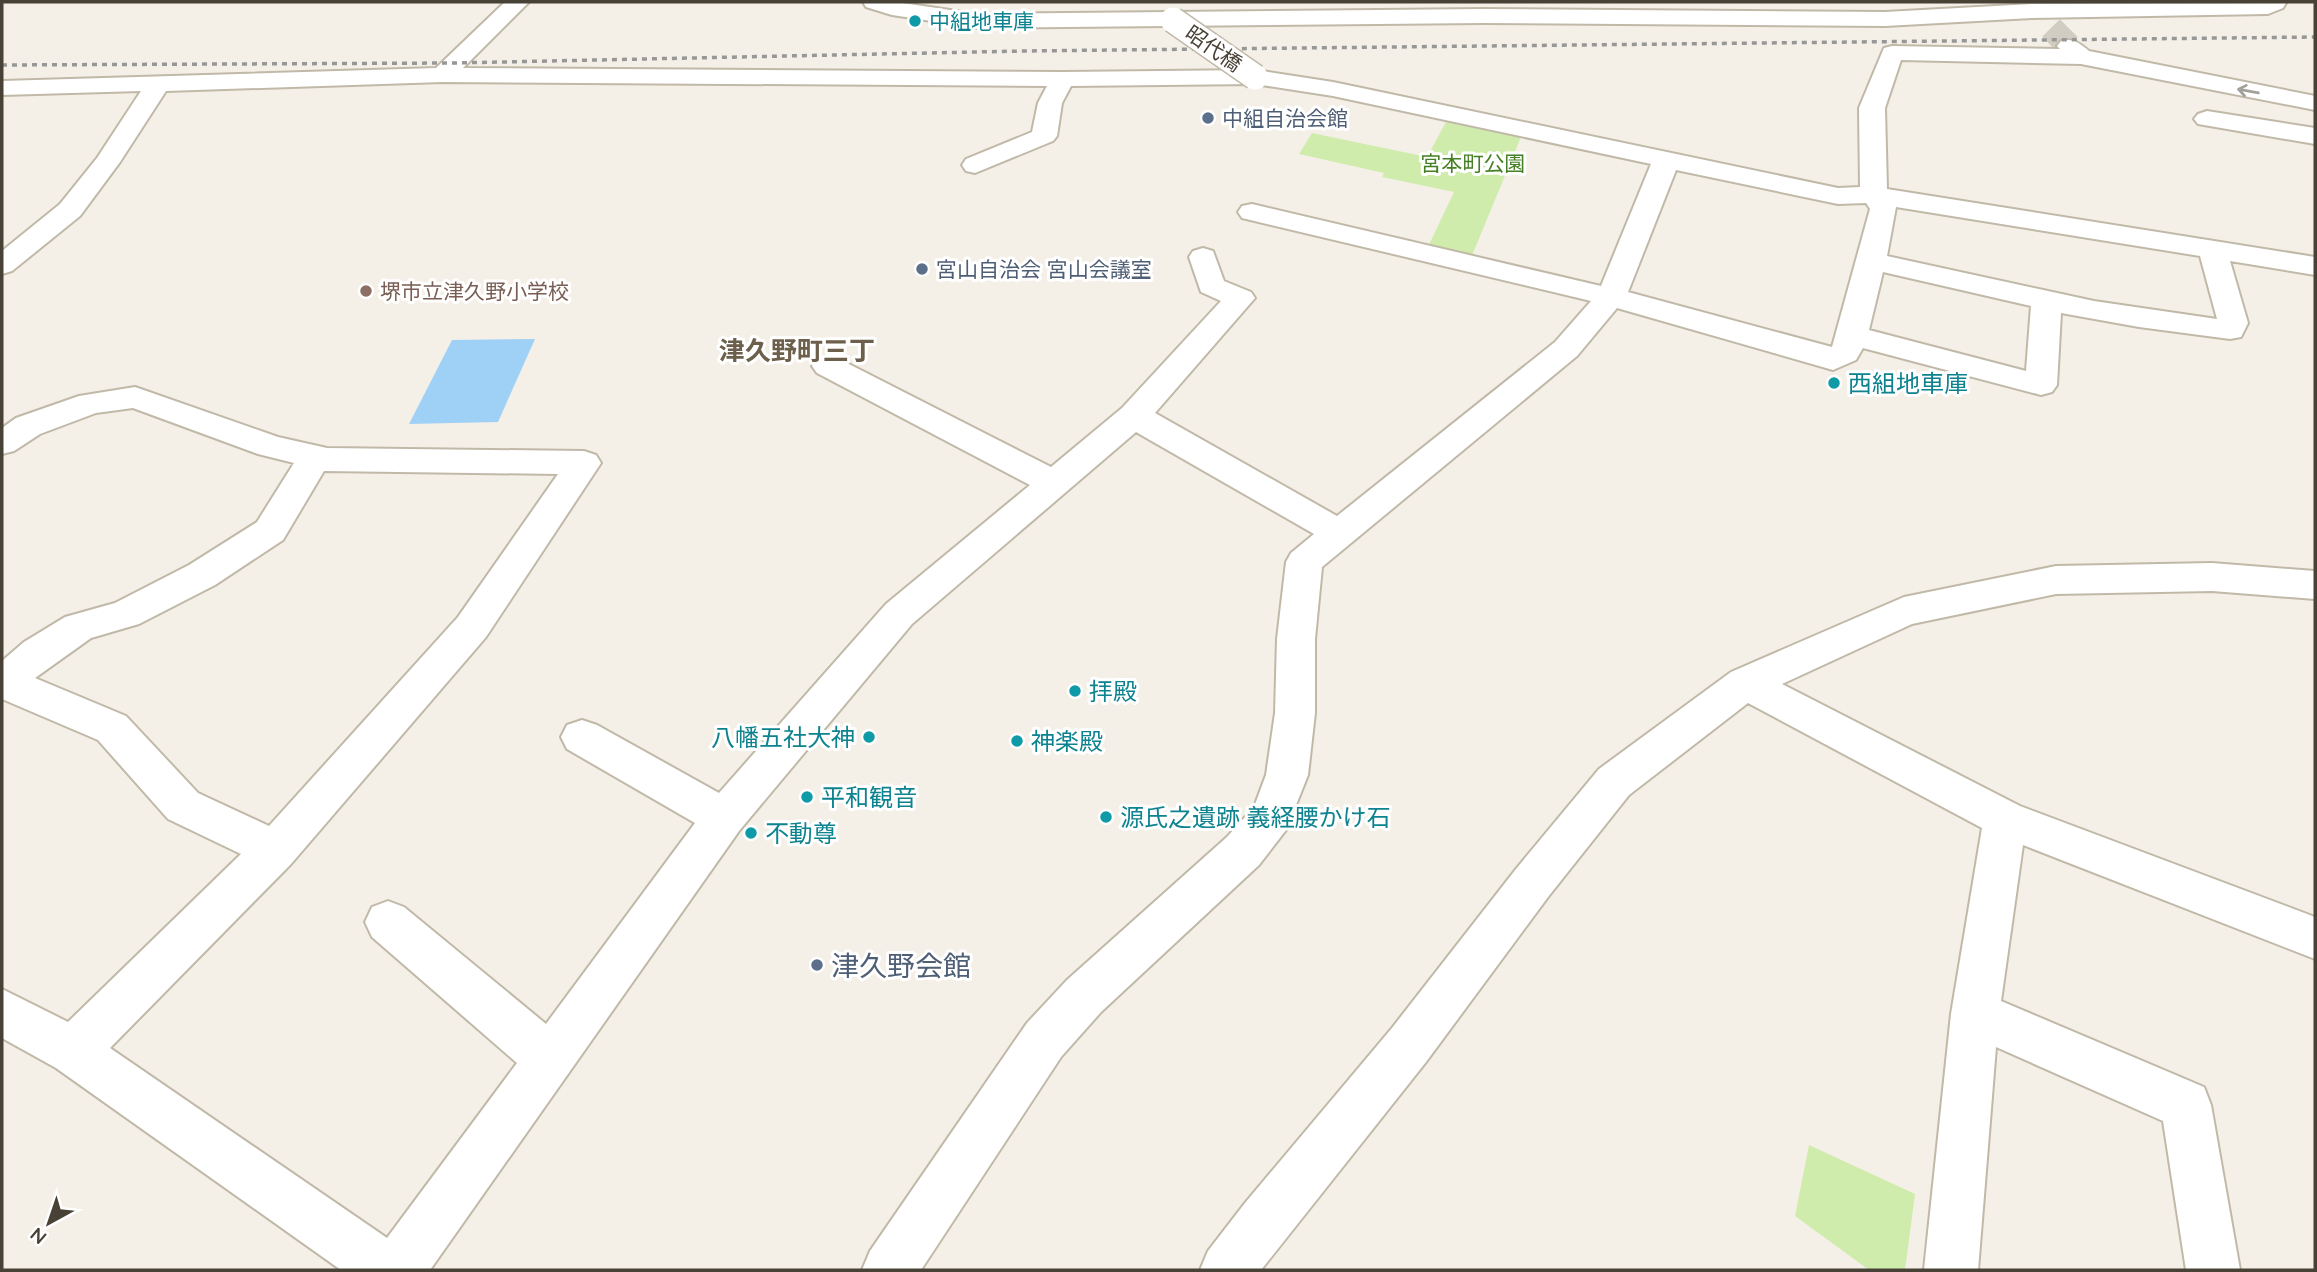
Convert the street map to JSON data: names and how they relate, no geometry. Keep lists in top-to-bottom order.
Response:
{
  "streets": {
    "street": ["昭代橋"]
  },
  "districts": ["津久野町三丁"],
  "parks": ["宮本町公園"],
  "places": [
    "中組地車庫",
    "中組自治会館",
    "宮山自治会 宮山会議室",
    "堺市立津久野小学校",
    "西組地車庫",
    "拝殿",
    "八幡五社大神",
    "神楽殿",
    "平和観音",
    "源氏之遺跡 義経腰かけ石",
    "不動尊",
    "津久野会館"
  ],
  "north": "bottom left"
}
